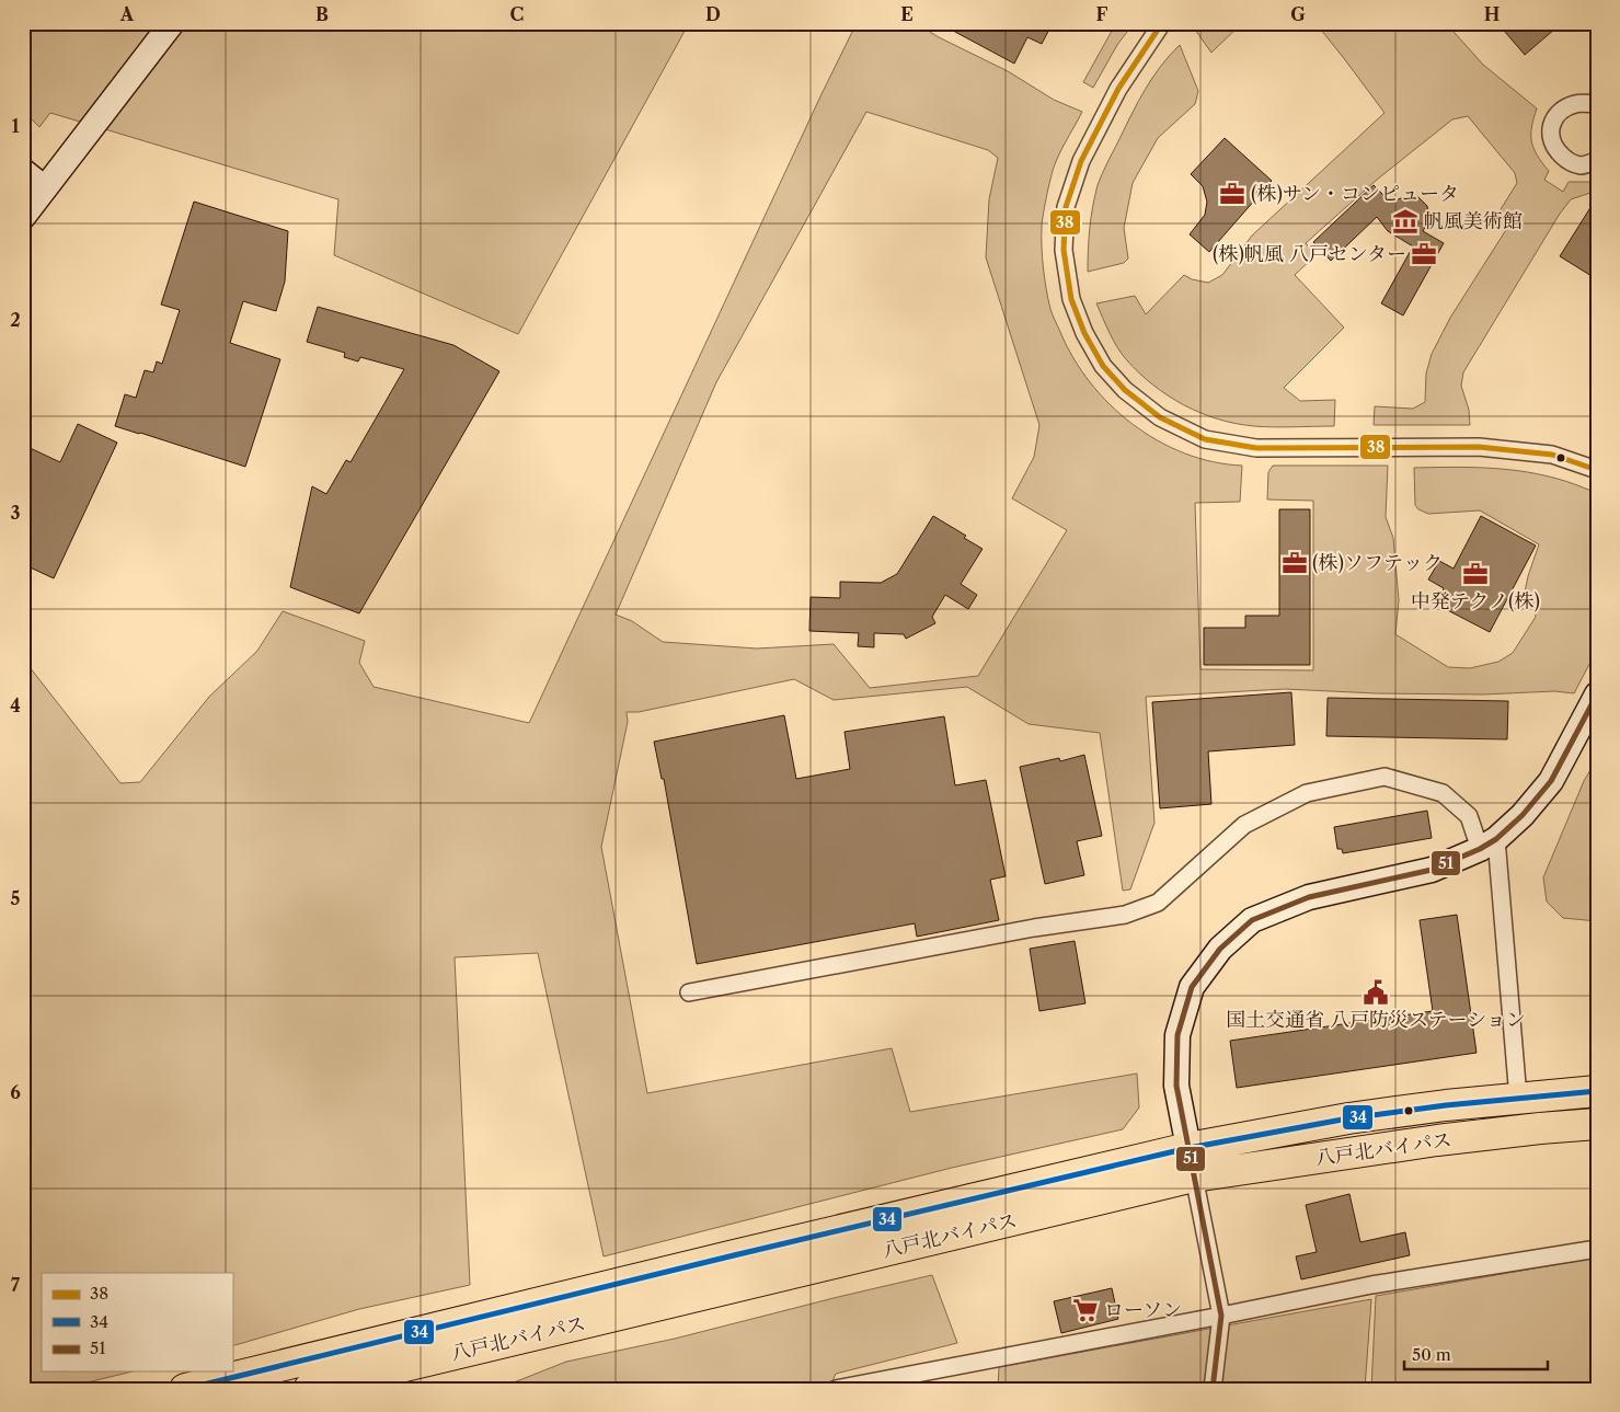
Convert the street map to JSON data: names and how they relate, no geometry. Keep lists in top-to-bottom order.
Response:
{
  "streets": {
    "highway": ["八戸北バイパス"]
  },
  "places": {
    "office": [
      "(株)サン・コンピュータ",
      "(株)帆風 八戸センター",
      "(株)ソフテック",
      "中発テクノ(株)"
    ],
    "museum": ["帆風美術館"],
    "public building": ["国土交通省 八戸防災ステーション"],
    "supermarket": ["ローソン"]
  },
  "lines": ["transit line 38", "transit line 51", "transit line 34"],
  "legend": ["38", "34", "51"],
  "scale_bar": "50 m",
  "grid": {
    "columns": [
      "A",
      "B",
      "C",
      "D",
      "E",
      "F",
      "G",
      "H"
    ],
    "rows": [
      "1",
      "2",
      "3",
      "4",
      "5",
      "6",
      "7"
    ]
  }
}
